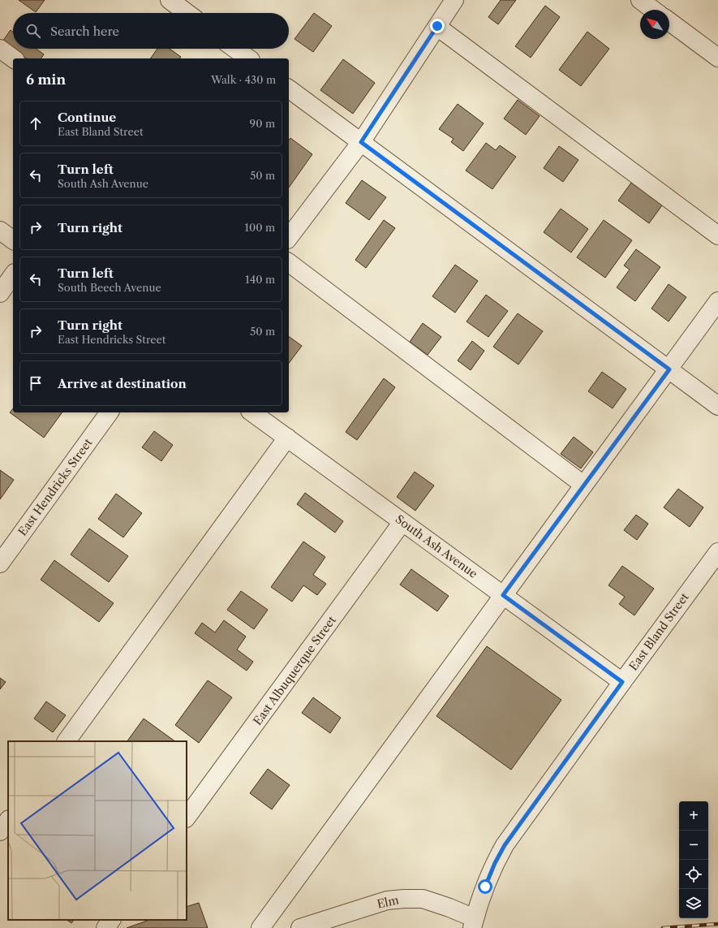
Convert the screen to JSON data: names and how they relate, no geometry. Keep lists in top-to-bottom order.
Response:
{
  "streets": {
    "street": [
      "East Hendricks Street",
      "South Ash Avenue",
      "East Bland Street",
      "East Albuquerque Street",
      "Elm"
    ]
  },
  "crossings": [
    ["South Ash Avenue", "East Bland Street"],
    ["South Ash Avenue", "East Albuquerque Street"],
    ["East Bland Street", "Elm"]
  ],
  "north": "top left",
  "page": {
    "search": "Search here",
    "heading": ["6 min", "Walk · 430 m"],
    "list": [
      ["Continue", "East Bland Street", "90 m"],
      ["Turn left", "South Ash Avenue", "50 m"],
      ["Turn right", "100 m"],
      ["Turn left", "South Beech Avenue", "140 m"],
      ["Turn right", "East Hendricks Street", "50 m"],
      "Arrive at destination"
    ],
    "map_buttons": ["+", "−"]
  }
}
